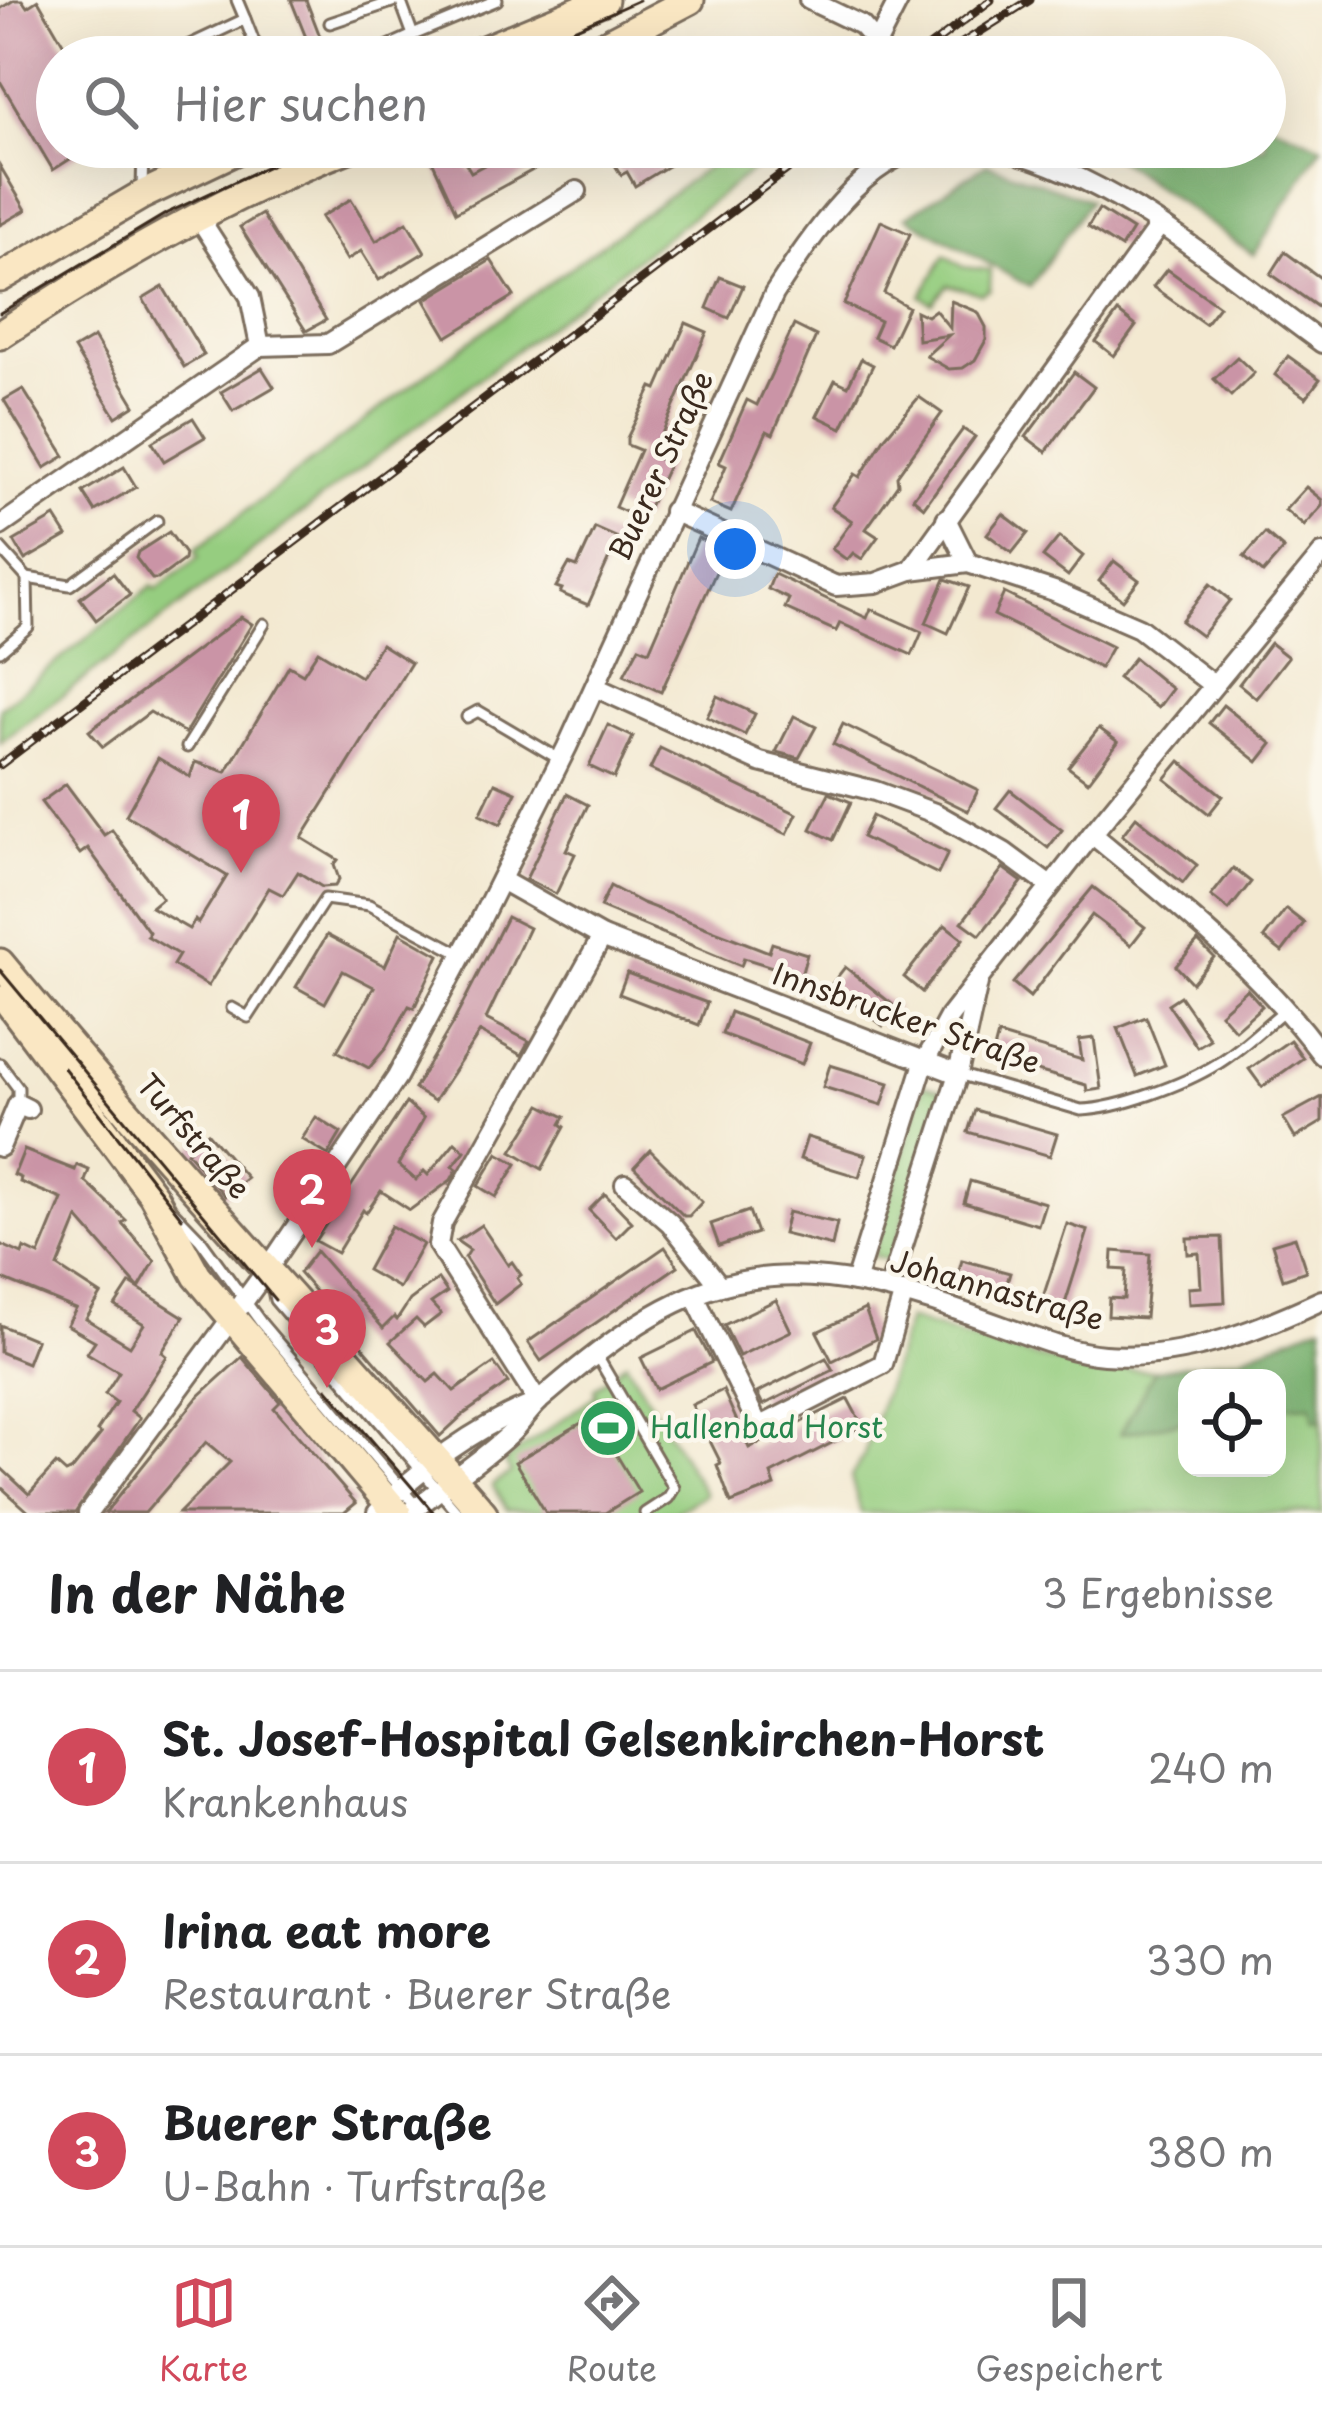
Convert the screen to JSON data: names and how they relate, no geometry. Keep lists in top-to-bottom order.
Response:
{
  "streets": {
    "main road": ["Turfstraße"],
    "street": ["Buerer Straße", "Innsbrucker Straße", "Johannastraße"]
  },
  "crossings": [
    ["Buerer Straße", "Innsbrucker Straße"],
    ["Buerer Straße", "Turfstraße"],
    ["Turfstraße", "Johannastraße"]
  ],
  "places": {
    "sports": ["Hallenbad Horst"]
  },
  "page": {
    "search": "Hier suchen",
    "pins": ["1", "2", "3"],
    "heading": ["In der Nähe", "3 Ergebnisse"],
    "list": [
      {
        "mark": "1",
        "name": "St. Josef-Hospital Gelsenkirchen-Horst",
        "note": "Krankenhaus",
        "value": "240 m"
      },
      {
        "mark": "2",
        "name": "Irina eat more",
        "note": "Restaurant · Buerer Straße",
        "value": "330 m"
      },
      {
        "mark": "3",
        "name": "Buerer Straße",
        "note": "U-Bahn · Turfstraße",
        "value": "380 m"
      }
    ],
    "nav": ["Karte", "Route", "Gespeichert"]
  }
}
